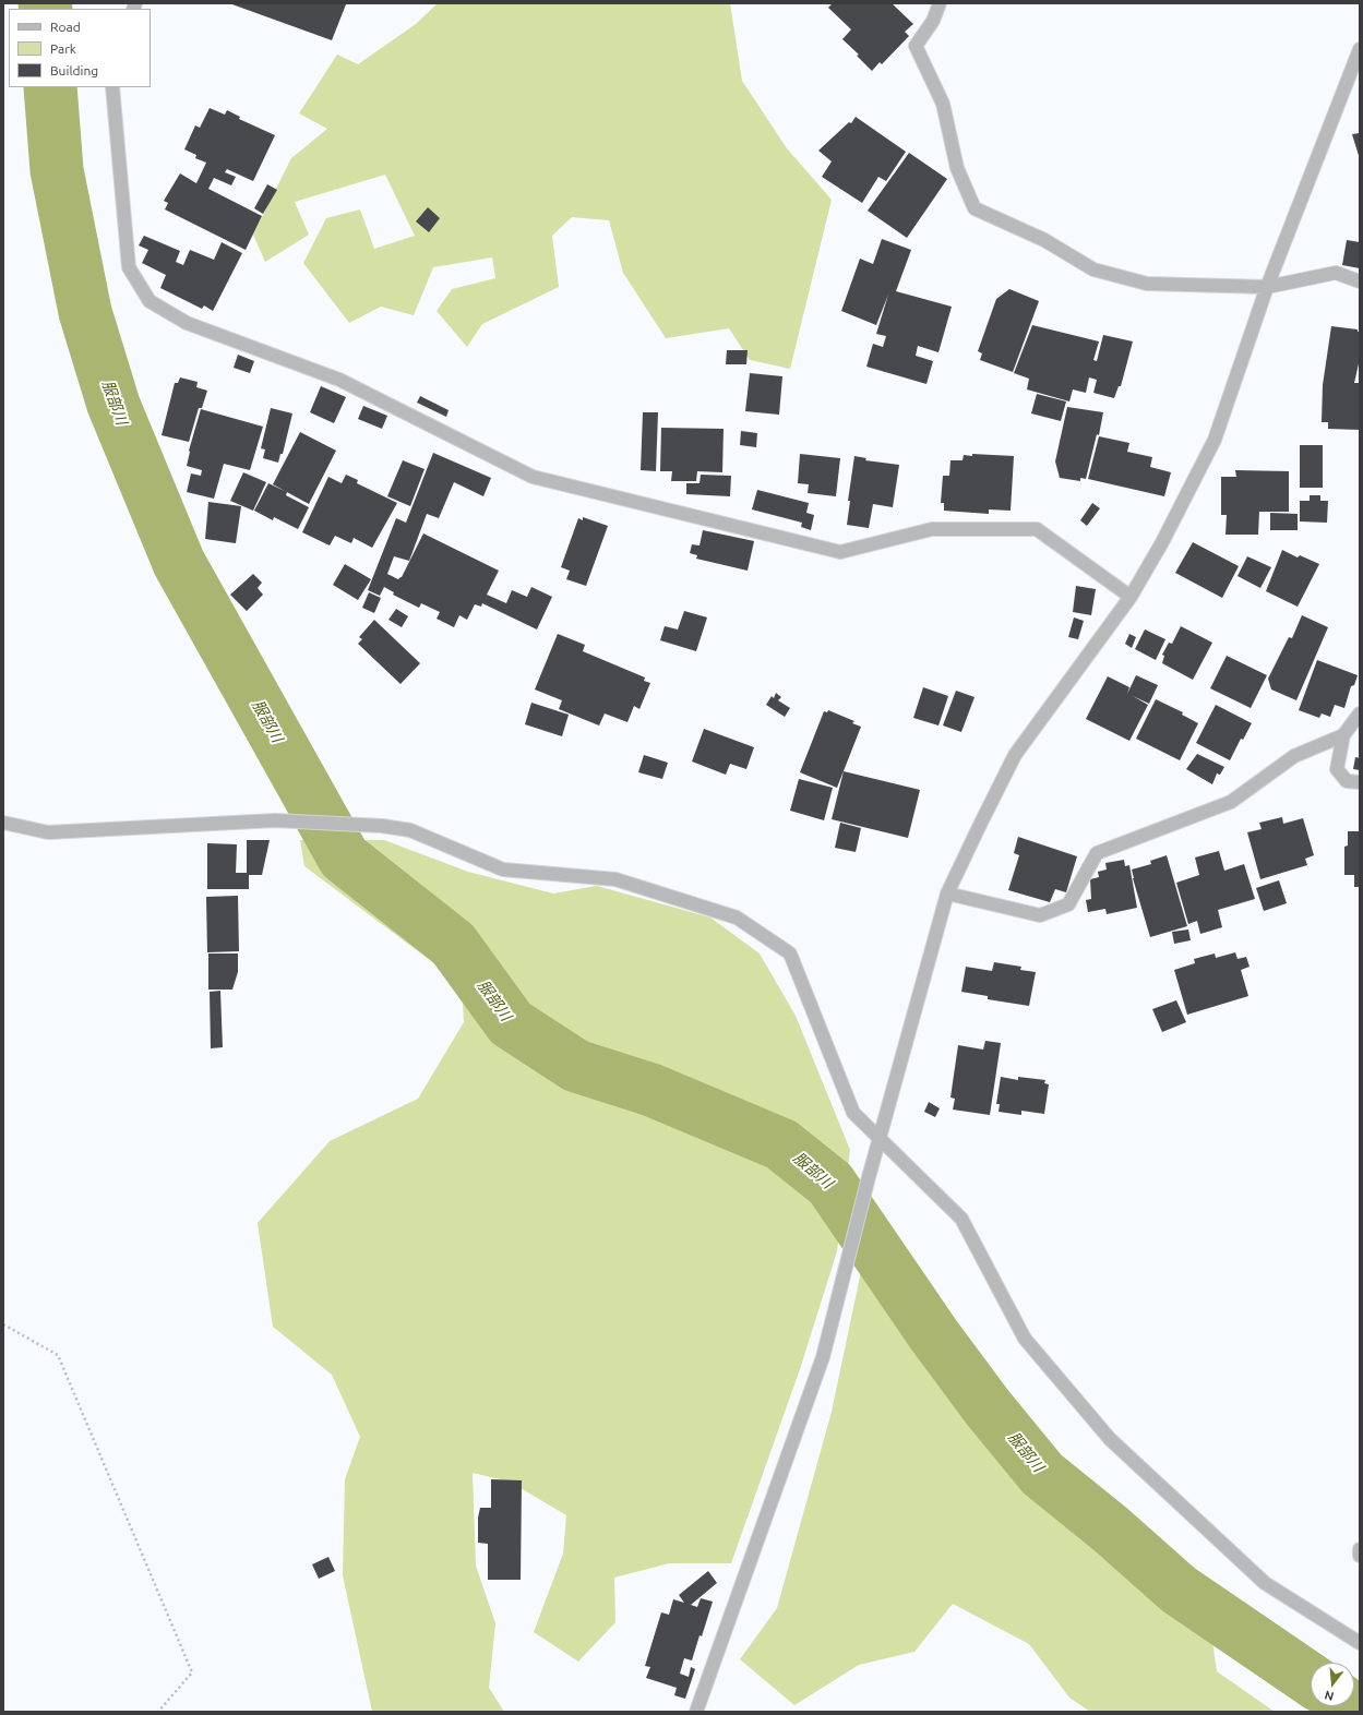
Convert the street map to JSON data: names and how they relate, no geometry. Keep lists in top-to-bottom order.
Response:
{
  "water": ["服部川"],
  "legend": ["Road", "Park", "Building"],
  "north": "bottom"
}
